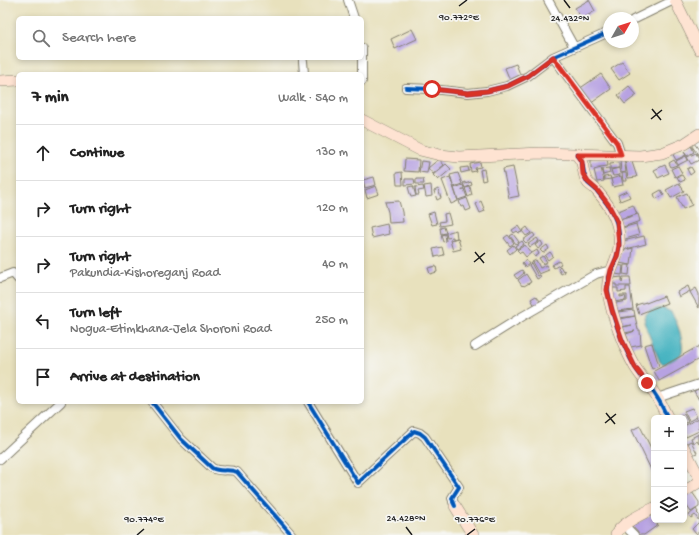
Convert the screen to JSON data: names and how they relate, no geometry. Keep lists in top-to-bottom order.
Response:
{
  "north": "top right",
  "page": {
    "search": "Search here",
    "heading": ["7 min", "Walk · 540 m"],
    "list": [
      ["Continue", "130 m"],
      ["Turn right", "120 m"],
      ["Turn right", "Pakundia-Kishoreganj Road", "40 m"],
      ["Turn left", "Nogua-Etimkhana-Jela Shoroni Road", "250 m"],
      "Arrive at destination"
    ],
    "map_buttons": ["+", "−"]
  },
  "coordinates": [
    "90.772°E",
    "24.432°N",
    "24.428°N",
    "90.774°E",
    "90.776°E"
  ]
}
